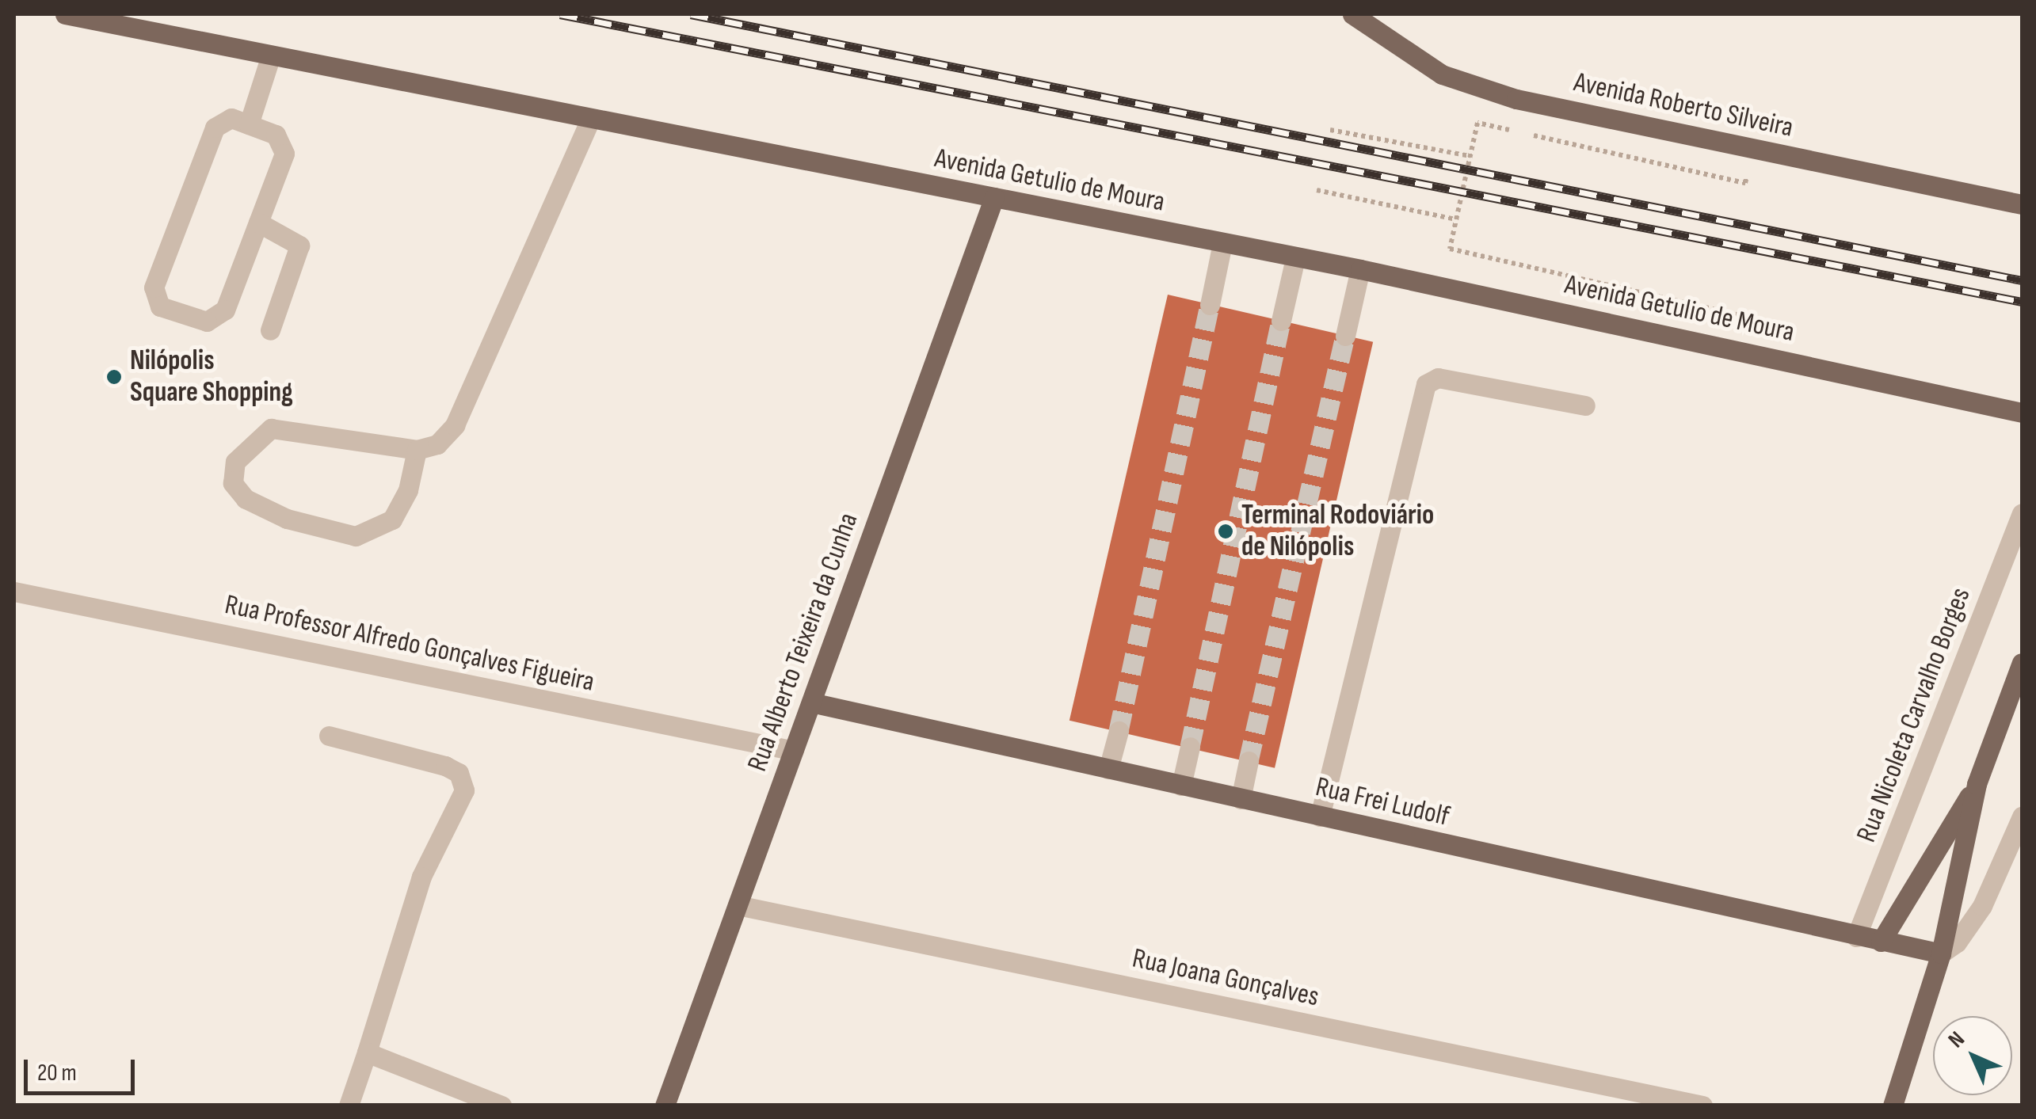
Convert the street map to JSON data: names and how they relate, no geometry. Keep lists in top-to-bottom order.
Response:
{
  "streets": {
    "main road": [
      "Avenida Roberto Silveira",
      "Avenida Getulio de Moura",
      "Rua Alberto Teixeira da Cunha",
      "Rua Frei Ludolf"
    ],
    "street": ["Rua Professor Alfredo Gonçalves Figueira", "Rua Nicoleta Carvalho Borges", "Rua Joana Gonçalves"]
  },
  "crossings": [
    ["Avenida Getulio de Moura", "Rua Alberto Teixeira da Cunha"],
    ["Rua Alberto Teixeira da Cunha", "Rua Professor Alfredo Gonçalves Figueira"],
    ["Rua Alberto Teixeira da Cunha", "Rua Frei Ludolf"],
    ["Rua Alberto Teixeira da Cunha", "Rua Joana Gonçalves"],
    ["Rua Nicoleta Carvalho Borges", "Rua Frei Ludolf"]
  ],
  "places": ["Nilópolis Square Shopping", "Terminal Rodoviário de Nilópolis"],
  "scale_bar": "20 m",
  "north": "top left"
}
